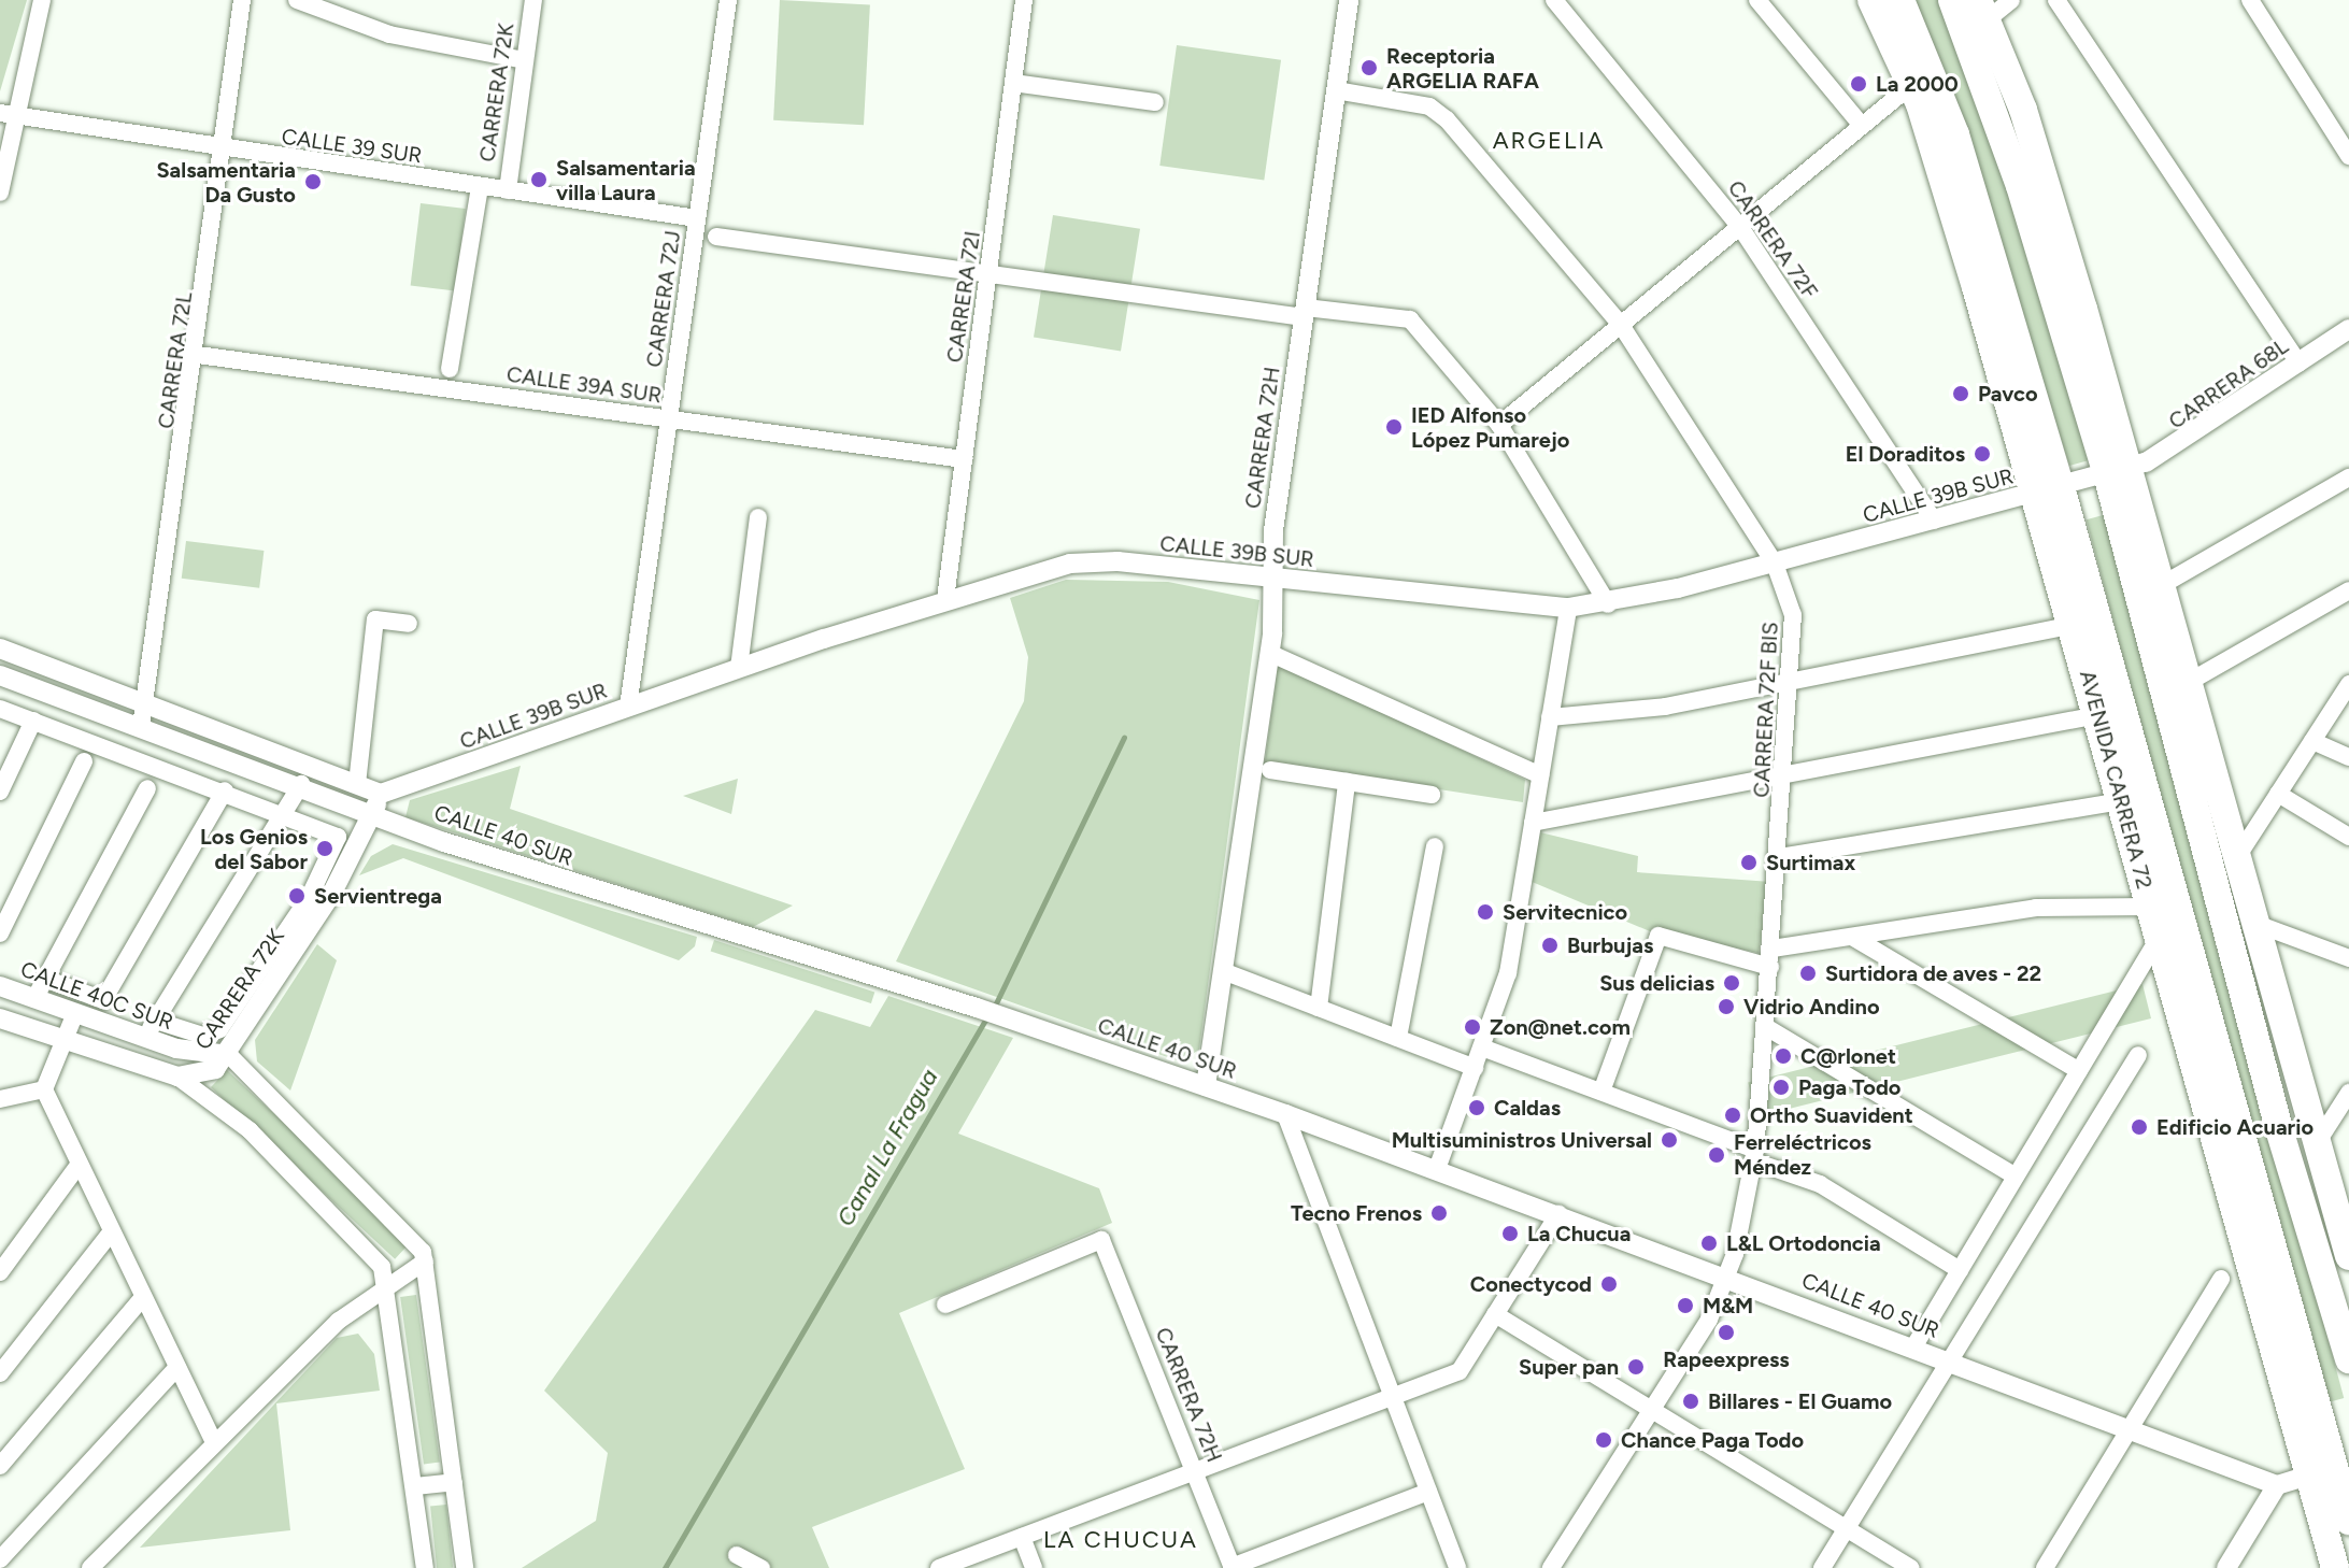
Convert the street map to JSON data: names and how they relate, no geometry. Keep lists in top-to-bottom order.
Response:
{
  "streets": {
    "highway": ["AVENIDA CARRERA 72"],
    "street": [
      "CARRERA 72K",
      "CALLE 39 SUR",
      "CARRERA 72F",
      "CARRERA 72I",
      "CARRERA 72J",
      "CARRERA 72L",
      "CARRERA 68L",
      "CALLE 39A SUR",
      "CARRERA 72H",
      "CALLE 39B SUR",
      "CARRERA 72F BIS",
      "CALLE 40 SUR",
      "CALLE 40C SUR"
    ]
  },
  "crossings": [
    ["CARRERA 72K", "CALLE 39 SUR"],
    ["CARRERA 72K", "CALLE 40 SUR"],
    ["CARRERA 72K", "CALLE 40C SUR"],
    ["CALLE 39 SUR", "CARRERA 72J"],
    ["CALLE 39 SUR", "CARRERA 72L"],
    ["CARRERA 72F", "CALLE 39B SUR"],
    ["CARRERA 72I", "CALLE 39A SUR"],
    ["CARRERA 72I", "CALLE 39B SUR"],
    ["CARRERA 72J", "CALLE 39A SUR"],
    ["CARRERA 72J", "CALLE 39B SUR"],
    ["CARRERA 72L", "CALLE 39A SUR"],
    ["CARRERA 72L", "CALLE 40 SUR"],
    ["CARRERA 68L", "CALLE 39B SUR"],
    ["CARRERA 72H", "CALLE 39B SUR"],
    ["CARRERA 72H", "CARRERA 72F BIS"],
    ["CARRERA 72H", "CALLE 40 SUR"],
    ["CALLE 39B SUR", "CARRERA 72F BIS"],
    ["CALLE 39B SUR", "AVENIDA CARRERA 72"],
    ["CARRERA 72F BIS", "CALLE 40 SUR"]
  ],
  "districts": ["ARGELIA", "LA CHUCUA"],
  "water": ["Canal La Fragua"],
  "places": [
    "Receptoria ARGELIA RAFA",
    "La 2000",
    "Salsamentaria villa Laura",
    "Salsamentaria Da Gusto",
    "Pavco",
    "IED Alfonso López Pumarejo",
    "El Doraditos",
    "Los Genios del Sabor",
    "Surtimax",
    "Servientrega",
    "Servitecnico",
    "Burbujas",
    "Surtidora de aves - 22",
    "Sus delicias",
    "Vidrio Andino",
    "Zon@net.com",
    "C@rlonet",
    "Paga Todo",
    "Caldas",
    "Ortho Suavident",
    "Edificio Acuario",
    "Multisuministros Universal",
    "Ferreléctricos Méndez",
    "Tecno Frenos",
    "La Chucua",
    "L&L Ortodoncia",
    "Conectycod",
    "M&M",
    "Rapeexpress",
    "Super pan",
    "Billares - El Guamo",
    "Chance Paga Todo"
  ]
}
